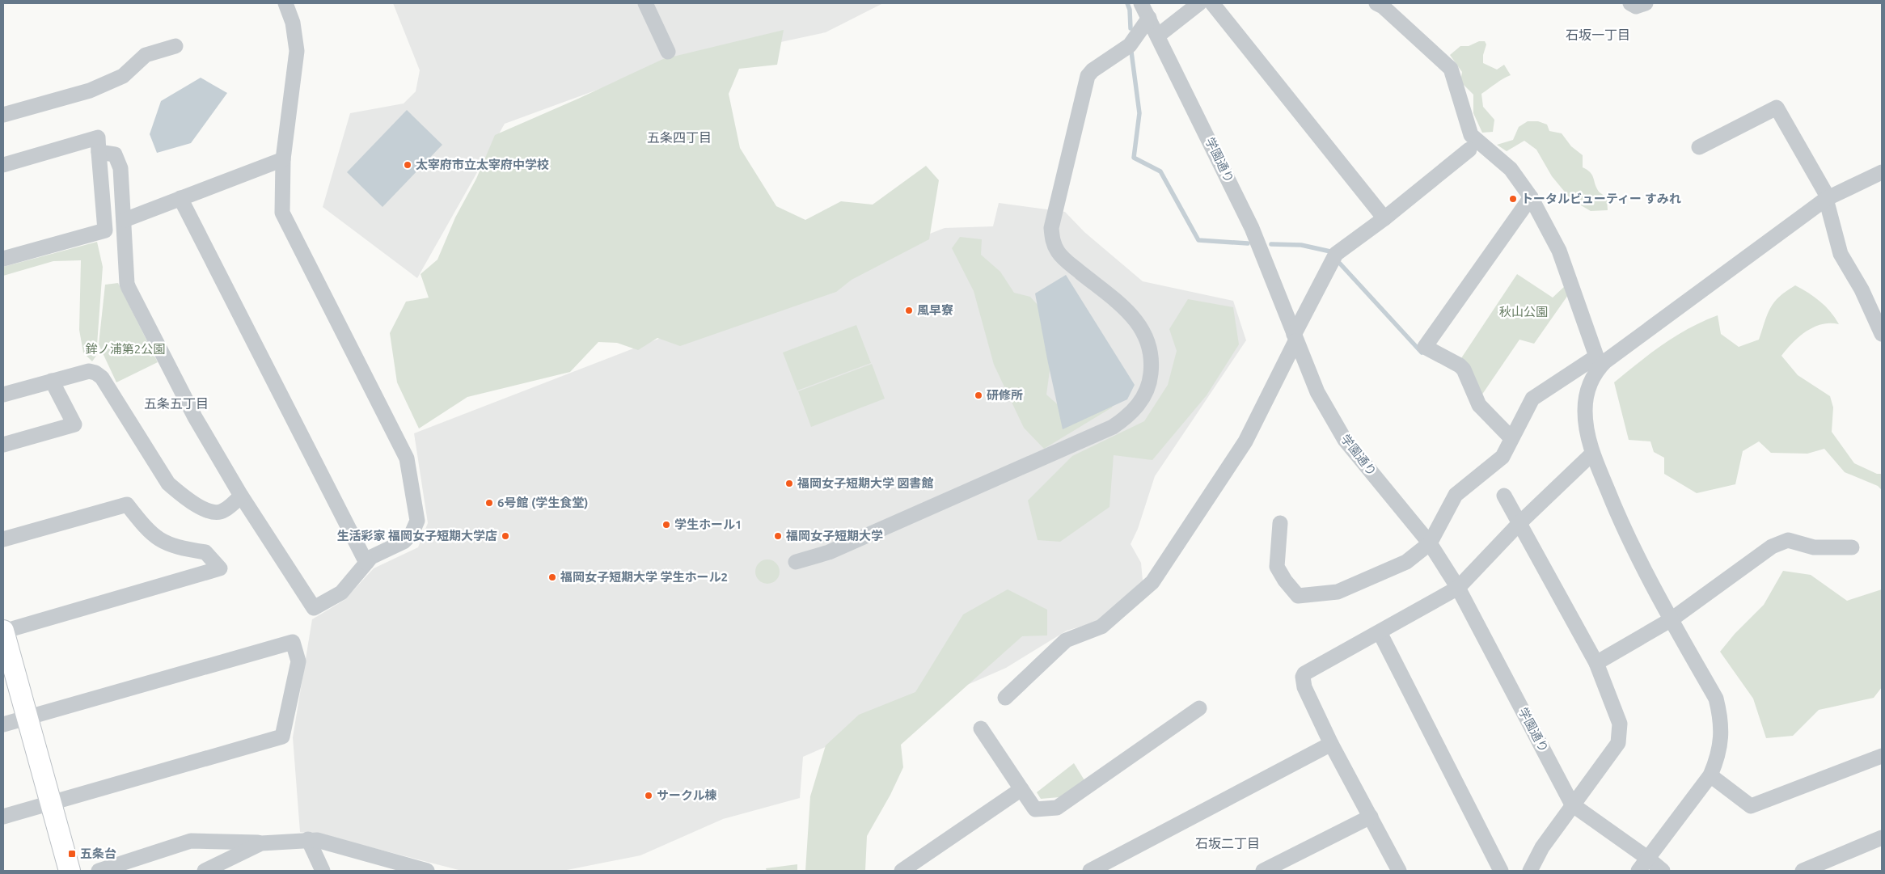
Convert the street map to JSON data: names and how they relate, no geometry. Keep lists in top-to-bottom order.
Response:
{
  "streets": {
    "street": ["学園通り"]
  },
  "districts": [
    "石坂一丁目",
    "五条四丁目",
    "五条五丁目",
    "石坂二丁目"
  ],
  "parks": ["秋山公園", "鉾ノ浦第2公園"],
  "places": {
    "other": [
      "太宰府市立太宰府中学校",
      "トータルビューティー すみれ",
      "風早寮",
      "研修所",
      "福岡女子短期大学 図書館",
      "6号館 (学生食堂)",
      "学生ホール1",
      "生活彩家 福岡女子短期大学店",
      "福岡女子短期大学",
      "福岡女子短期大学 学生ホール2",
      "サークル棟"
    ],
    "transit": ["五条台"]
  }
}
